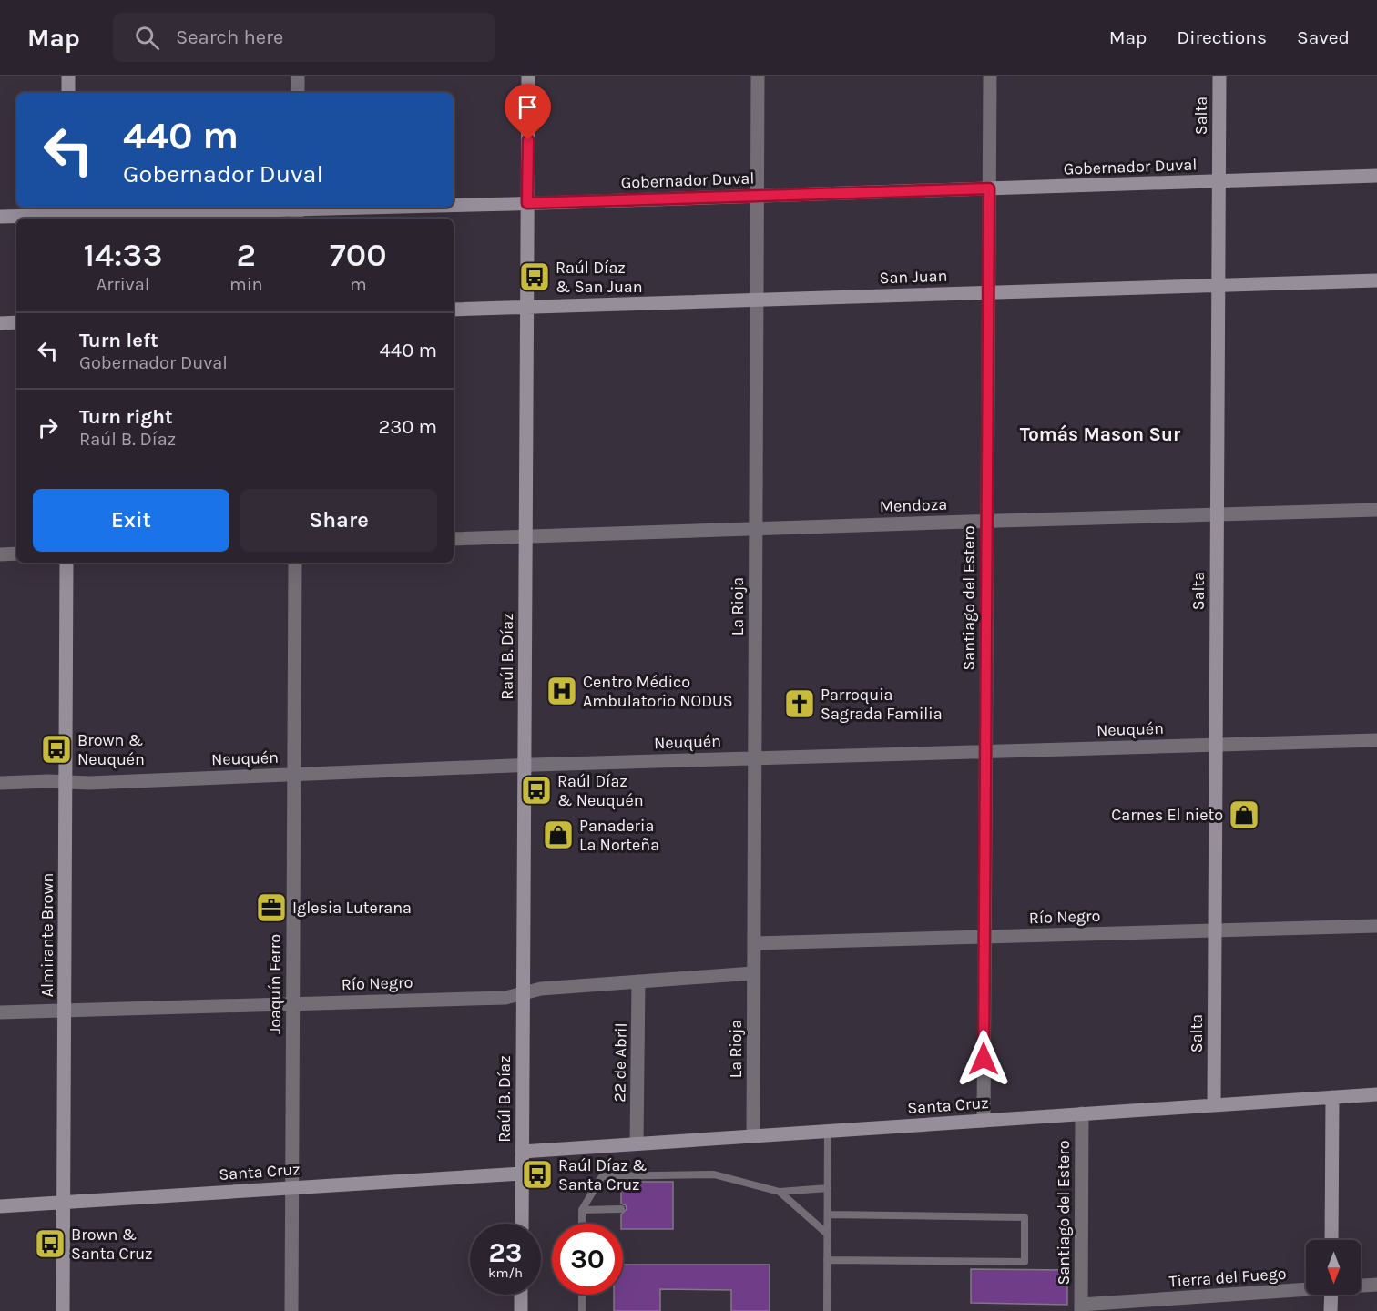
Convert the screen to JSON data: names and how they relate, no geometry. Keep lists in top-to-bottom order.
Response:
{
  "streets": {
    "main road": [
      "Salta",
      "Gobernador Duval",
      "San Juan",
      "Raúl B. Díaz",
      "Almirante Brown",
      "Santa Cruz"
    ],
    "street": [
      "Mendoza",
      "Santiago del Estero",
      "La Rioja",
      "Neuquén",
      "Río Negro",
      "Joaquín Ferro",
      "22 de Abril",
      "Tierra del Fuego"
    ]
  },
  "crossings": [
    ["Salta", "Gobernador Duval"],
    ["Salta", "San Juan"],
    ["Salta", "Mendoza"],
    ["Salta", "Neuquén"],
    ["Salta", "Río Negro"],
    ["Salta", "Santa Cruz"],
    ["Gobernador Duval", "Santiago del Estero"],
    ["Gobernador Duval", "La Rioja"],
    ["Gobernador Duval", "Raúl B. Díaz"],
    ["San Juan", "Santiago del Estero"],
    ["San Juan", "La Rioja"],
    ["San Juan", "Raúl B. Díaz"],
    ["Mendoza", "Santiago del Estero"],
    ["Mendoza", "La Rioja"],
    ["Mendoza", "Raúl B. Díaz"],
    ["Santiago del Estero", "Neuquén"],
    ["Santiago del Estero", "Río Negro"],
    ["Santiago del Estero", "Santa Cruz"],
    ["Santiago del Estero", "Tierra del Fuego"],
    ["La Rioja", "Neuquén"],
    ["La Rioja", "Río Negro"],
    ["La Rioja", "Santa Cruz"],
    ["Raúl B. Díaz", "Neuquén"],
    ["Raúl B. Díaz", "Río Negro"],
    ["Raúl B. Díaz", "Santa Cruz"],
    ["Neuquén", "Almirante Brown"],
    ["Neuquén", "Joaquín Ferro"],
    ["Río Negro", "Almirante Brown"],
    ["Río Negro", "Joaquín Ferro"],
    ["Río Negro", "22 de Abril"],
    ["Almirante Brown", "Santa Cruz"],
    ["Joaquín Ferro", "Santa Cruz"],
    ["22 de Abril", "Santa Cruz"]
  ],
  "districts": ["Tomás Mason Sur"],
  "places": {
    "bus stop": [
      "Raúl Díaz & San Juan",
      "Brown & Neuquén",
      "Raúl Díaz & Neuquén",
      "Raúl Díaz & Santa Cruz",
      "Brown & Santa Cruz"
    ],
    "hospital": ["Centro Médico Ambulatorio NODUS"],
    "church": ["Parroquia Sagrada Familia"],
    "shop": ["Carnes El nieto", "Panaderia La Norteña"],
    "office": ["Iglesia Luterana"]
  },
  "north": "bottom",
  "page": {
    "header": "Map",
    "search": "Search here",
    "nav": ["Map", "Directions", "Saved"],
    "turn": ["440 m", "Gobernador Duval"],
    "eta": [
      "14:33",
      "Arrival",
      "2",
      "min",
      "700",
      "m"
    ],
    "list": [
      {
        "name": "Turn left",
        "note": "Gobernador Duval",
        "value": "440 m"
      },
      {
        "name": "Turn right",
        "note": "Raúl B. Díaz",
        "value": "230 m"
      }
    ],
    "buttons": ["Exit", "Share"],
    "speed": "23 km/h",
    "limit": "30"
  }
}
